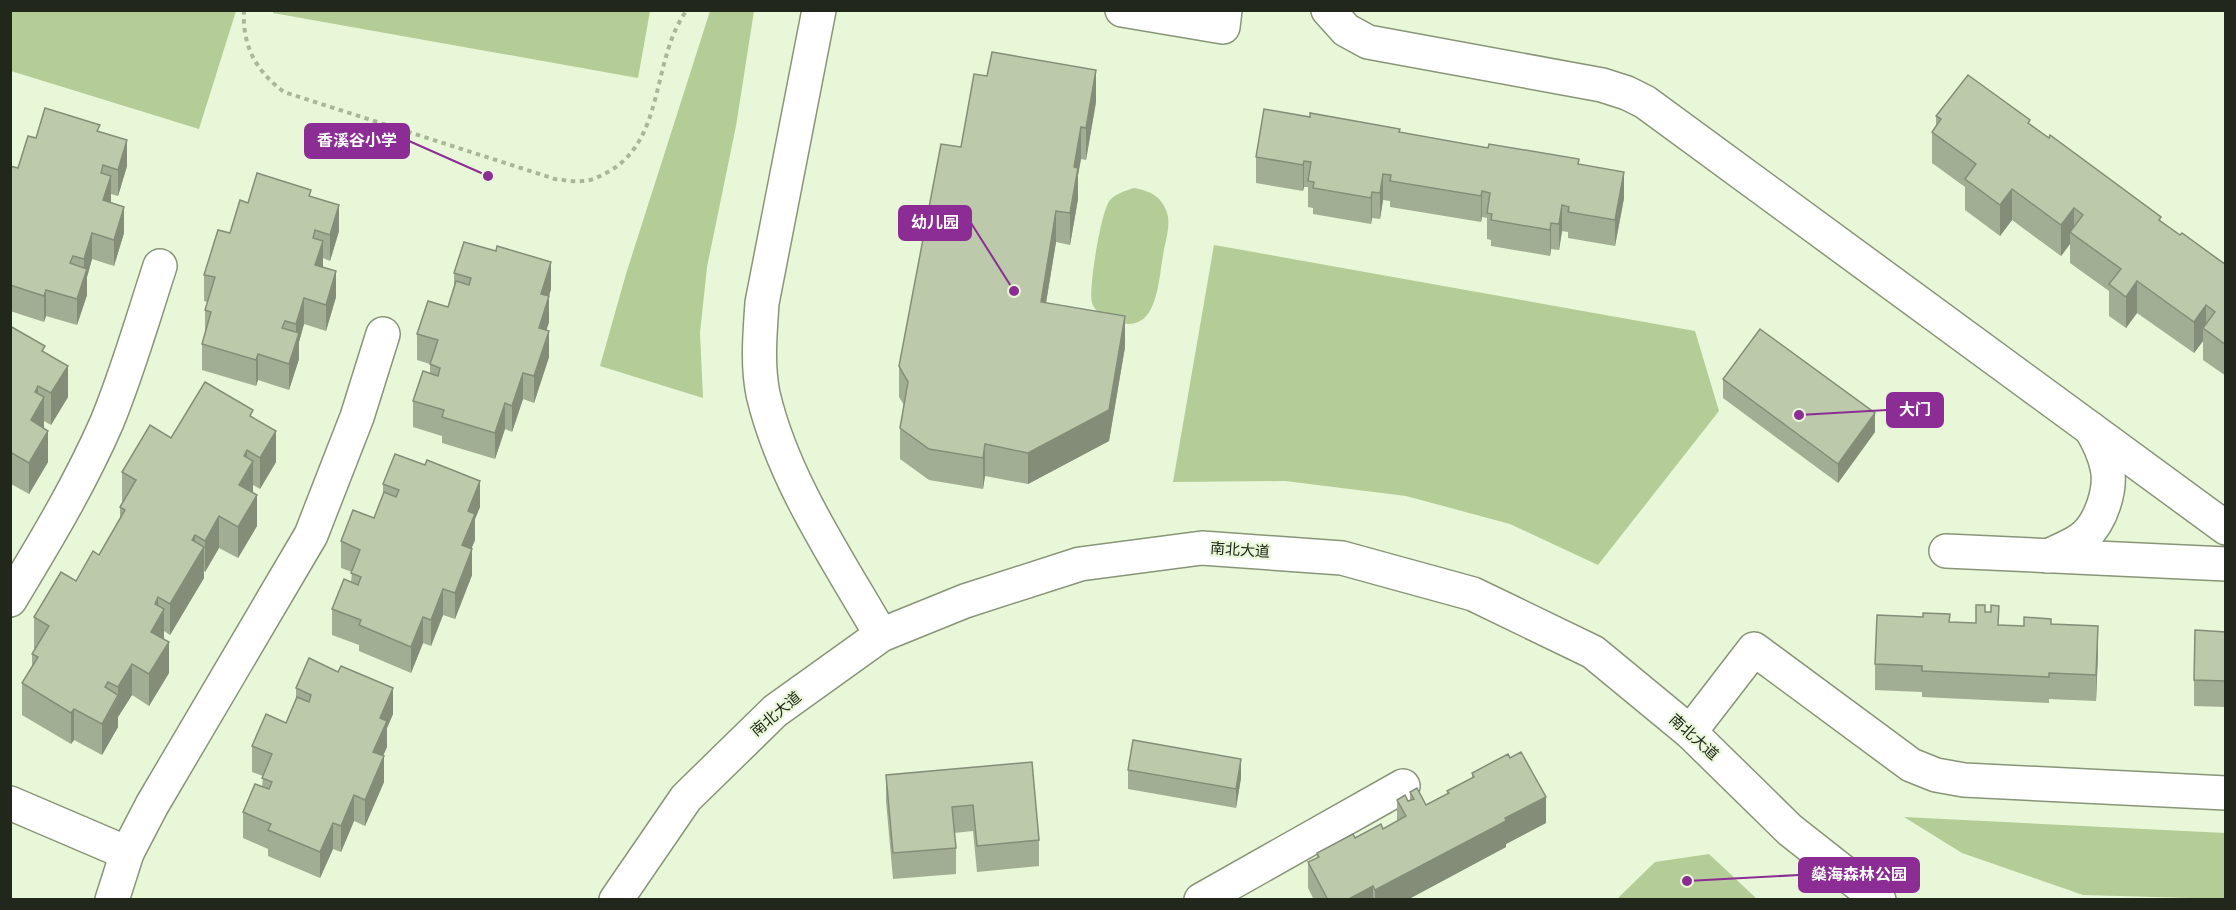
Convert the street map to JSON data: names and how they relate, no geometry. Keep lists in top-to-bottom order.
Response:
{
  "streets": {
    "street": ["南北大道"]
  },
  "places": [
    "香溪谷小学",
    "幼儿园",
    "大门",
    "燊海森林公园"
  ]
}
